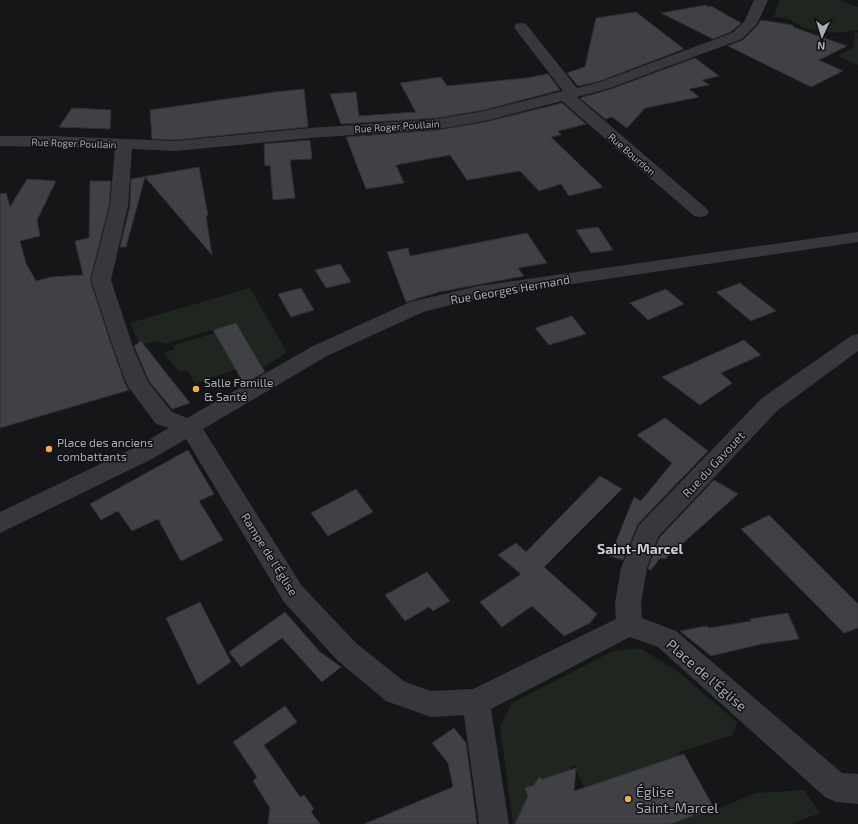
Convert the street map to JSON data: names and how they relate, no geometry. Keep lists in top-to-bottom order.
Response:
{
  "streets": {
    "street": [
      "Rue Roger Poullain",
      "Rue Bourdon",
      "Rue Georges Hermand",
      "Rue du Gavouet",
      "Rampe de l'Église",
      "Place de l'Église"
    ]
  },
  "crossings": [
    ["Rue Roger Poullain", "Rue Bourdon"],
    ["Rue Georges Hermand", "Rampe de l'Église"],
    ["Rue du Gavouet", "Place de l'Église"]
  ],
  "districts": ["Saint-Marcel"],
  "places": ["Salle Famille & Santé", "Place des anciens combattants", "Église Saint-Marcel"],
  "north": "bottom"
}
